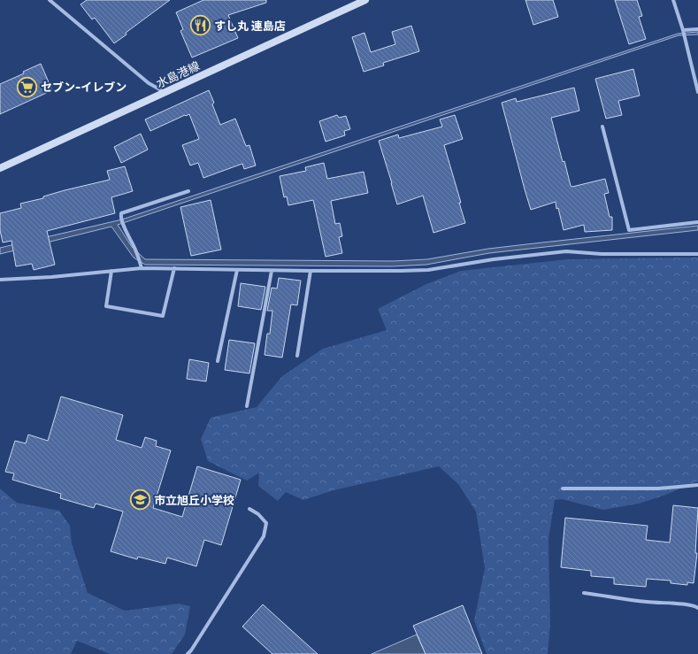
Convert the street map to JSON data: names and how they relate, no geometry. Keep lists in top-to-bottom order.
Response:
{
  "streets": {
    "main road": ["水島港線"]
  },
  "places": {
    "restaurant": ["すし丸 連島店"],
    "supermarket": ["セブン-イレブン"],
    "school or university": ["市立旭丘小学校"]
  }
}
